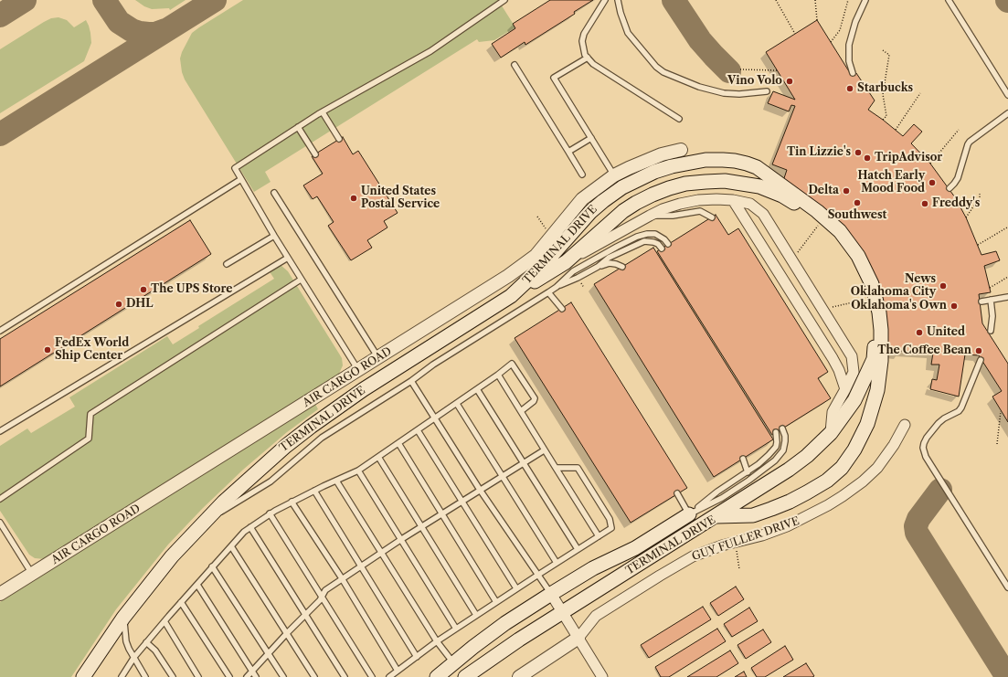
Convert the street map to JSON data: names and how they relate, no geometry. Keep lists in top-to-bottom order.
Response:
{
  "streets": {
    "main road": ["TERMINAL DRIVE"],
    "street": ["AIR CARGO ROAD", "GUY FULLER DRIVE"]
  },
  "places": [
    "Vino Volo",
    "Starbucks",
    "Tin Lizzie's",
    "TripAdvisor",
    "Hatch Early Mood Food",
    "Delta",
    "United States Postal Service",
    "Southwest",
    "Freddy's",
    "News Oklahoma City",
    "The UPS Store",
    "DHL",
    "Oklahoma's Own",
    "United",
    "FedEx World Ship Center",
    "The Coffee Bean"
  ]
}
